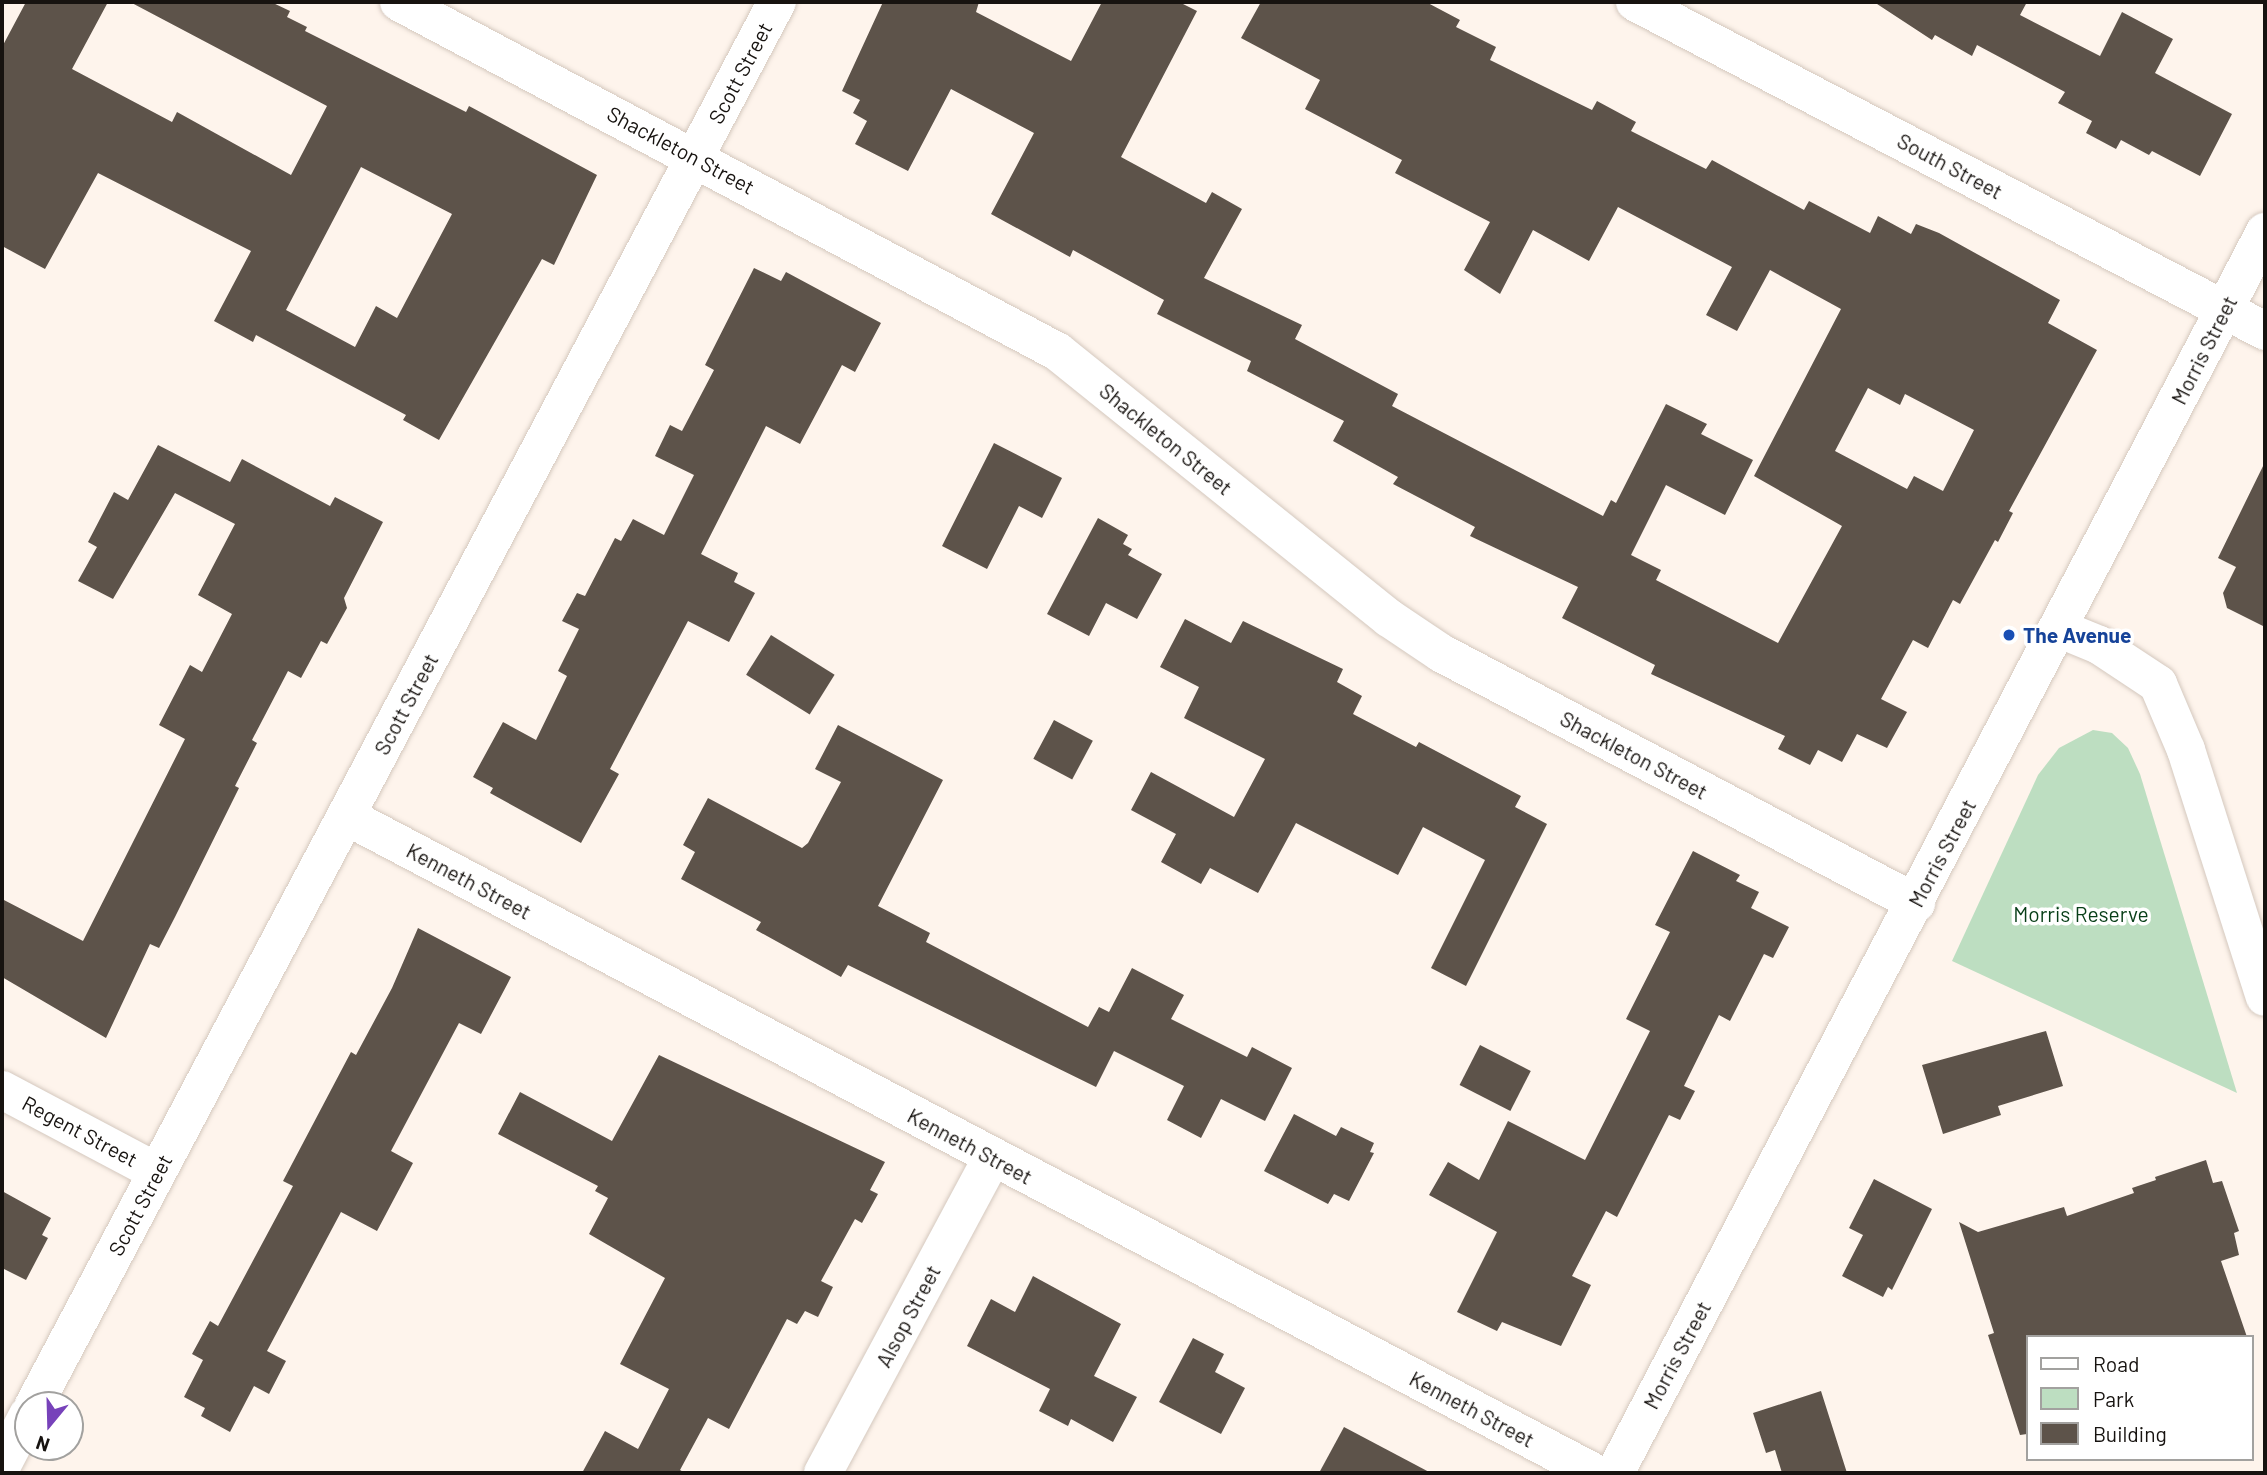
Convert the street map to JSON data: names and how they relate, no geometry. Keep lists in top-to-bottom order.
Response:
{
  "streets": {
    "street": [
      "Scott Street",
      "Shackleton Street",
      "South Street",
      "Morris Street",
      "Kenneth Street",
      "Regent Street",
      "Alsop Street"
    ]
  },
  "crossings": [
    ["Scott Street", "Shackleton Street"],
    ["Scott Street", "Kenneth Street"],
    ["Scott Street", "Regent Street"],
    ["Shackleton Street", "Morris Street"],
    ["South Street", "Morris Street"],
    ["Kenneth Street", "Alsop Street"]
  ],
  "parks": ["Morris Reserve"],
  "places": ["The Avenue"],
  "legend": ["Road", "Park", "Building"],
  "north": "bottom"
}
